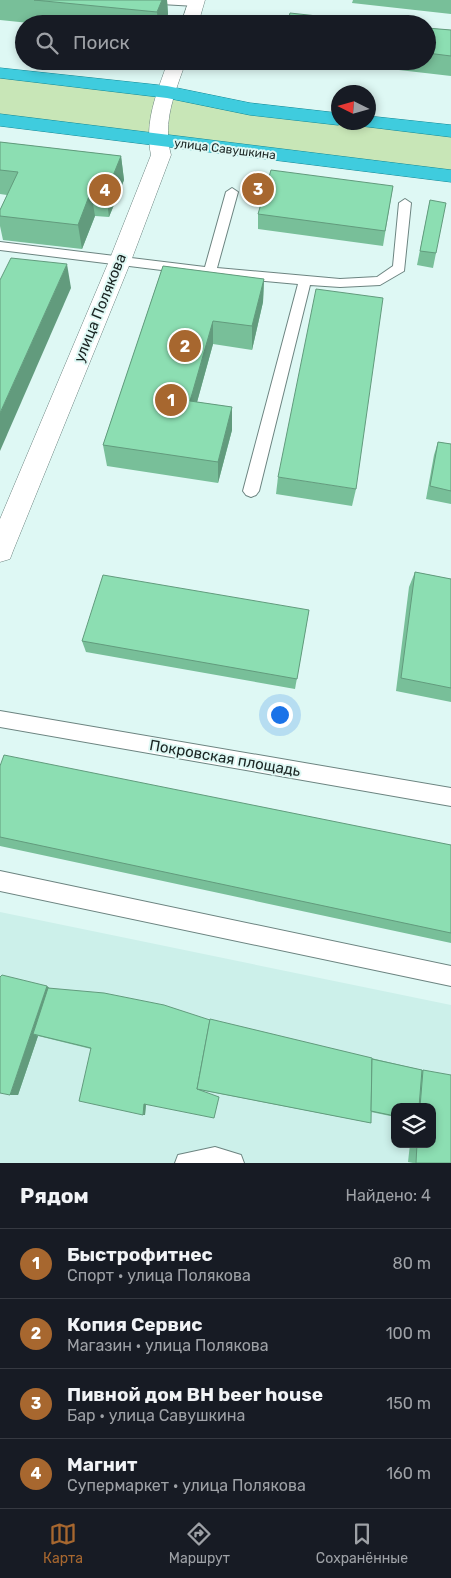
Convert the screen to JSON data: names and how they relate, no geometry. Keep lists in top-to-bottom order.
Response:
{
  "streets": {
    "highway": ["улица Савушкина"],
    "street": ["улица Полякова"],
    "lane": ["Покровская площадь"]
  },
  "crossings": [
    ["улица Савушкина", "улица Полякова"]
  ],
  "north": "left",
  "page": {
    "search": "Поиск",
    "pins": [
      "3",
      "4",
      "2",
      "1"
    ],
    "heading": ["Рядом", "Найдено: 4"],
    "list": [
      {
        "mark": "1",
        "name": "Быстрофитнес",
        "note": "Спорт · улица Полякова",
        "value": "80 m"
      },
      {
        "mark": "2",
        "name": "Копия Сервис",
        "note": "Магазин · улица Полякова",
        "value": "100 m"
      },
      {
        "mark": "3",
        "name": "Пивной дом BH beer house",
        "note": "Бар · улица Савушкина",
        "value": "150 m"
      },
      {
        "mark": "4",
        "name": "Магнит",
        "note": "Супермаркет · улица Полякова",
        "value": "160 m"
      }
    ],
    "nav": ["Карта", "Маршрут", "Сохранённые"]
  }
}
